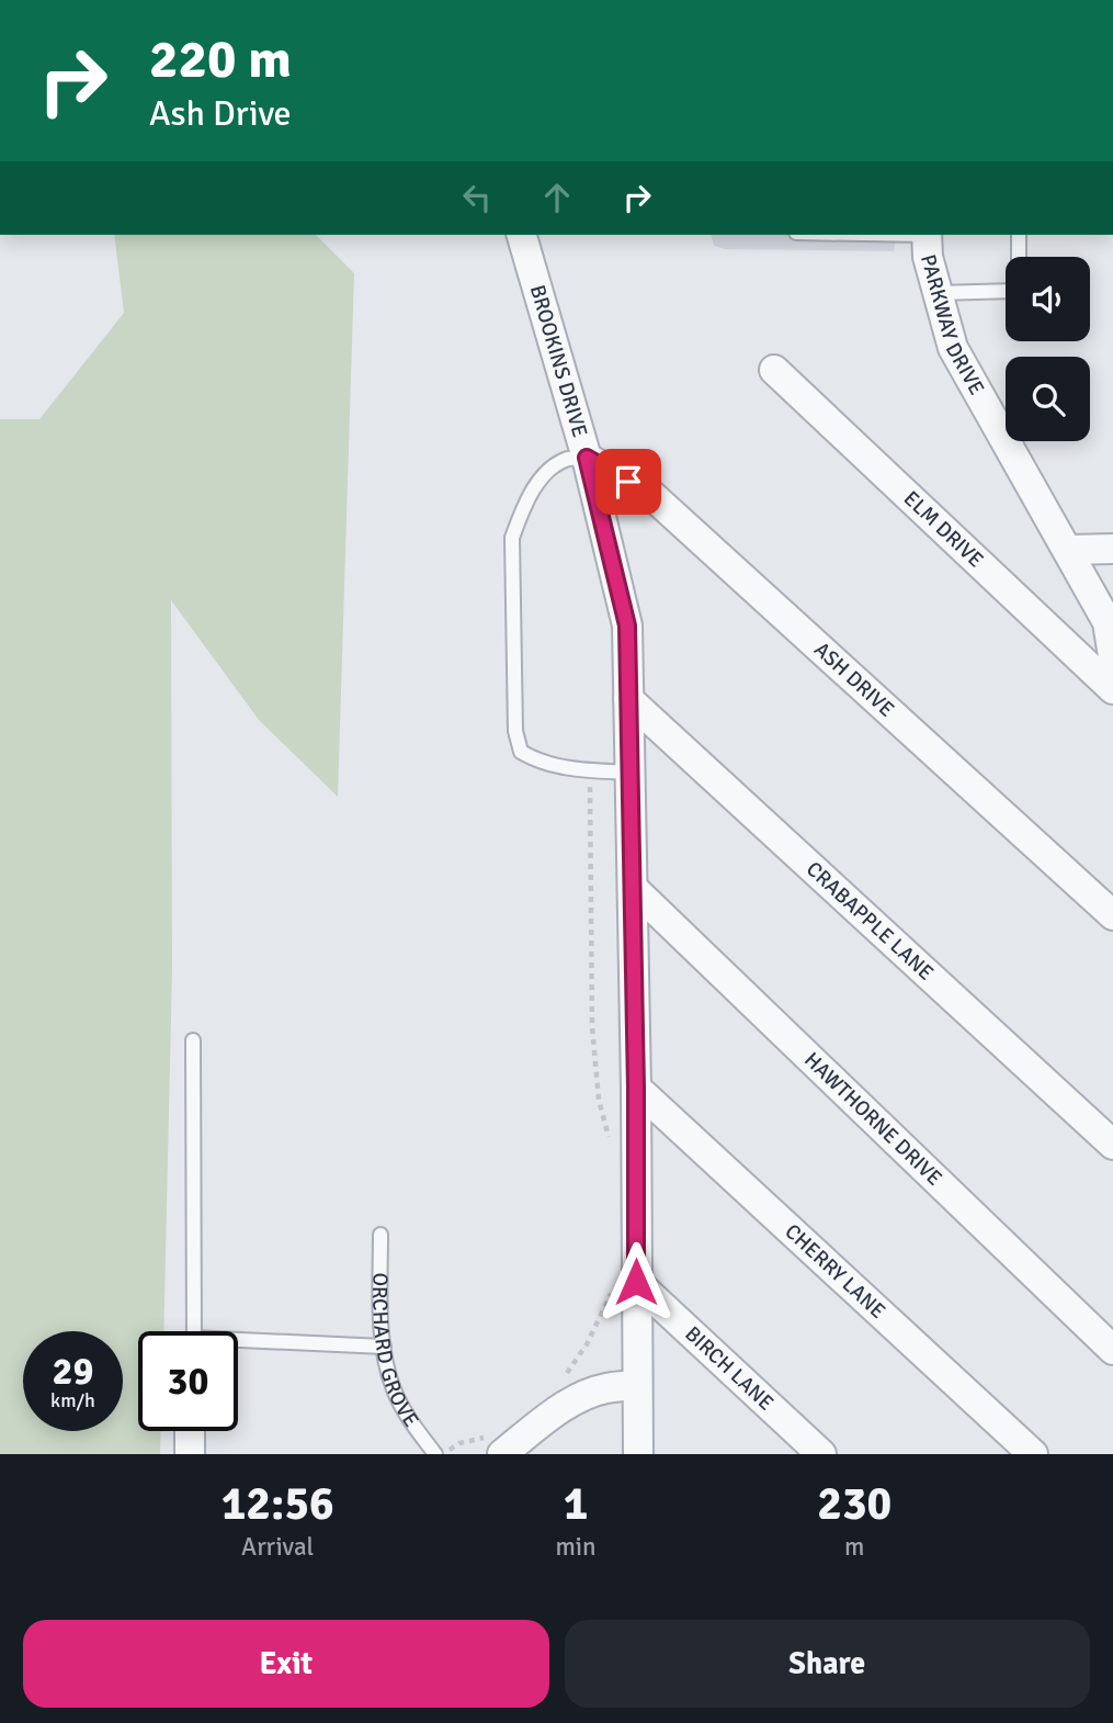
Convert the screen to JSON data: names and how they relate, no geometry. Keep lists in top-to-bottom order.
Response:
{
  "streets": {
    "street": [
      "PARKWAY DRIVE",
      "BROOKINS DRIVE",
      "ELM DRIVE",
      "ASH DRIVE",
      "CRABAPPLE LANE",
      "HAWTHORNE DRIVE",
      "CHERRY LANE",
      "BIRCH LANE"
    ],
    "lane": ["ORCHARD GROVE"]
  },
  "crossings": [
    ["BROOKINS DRIVE", "ASH DRIVE"],
    ["BROOKINS DRIVE", "CRABAPPLE LANE"],
    ["BROOKINS DRIVE", "HAWTHORNE DRIVE"],
    ["BROOKINS DRIVE", "CHERRY LANE"],
    ["BROOKINS DRIVE", "BIRCH LANE"]
  ],
  "page": {
    "turn": ["220 m", "Ash Drive"],
    "speed": "29 km/h",
    "limit": "30",
    "eta": [
      "12:56",
      "Arrival",
      "1",
      "min",
      "230",
      "m"
    ],
    "buttons": ["Exit", "Share"]
  }
}
